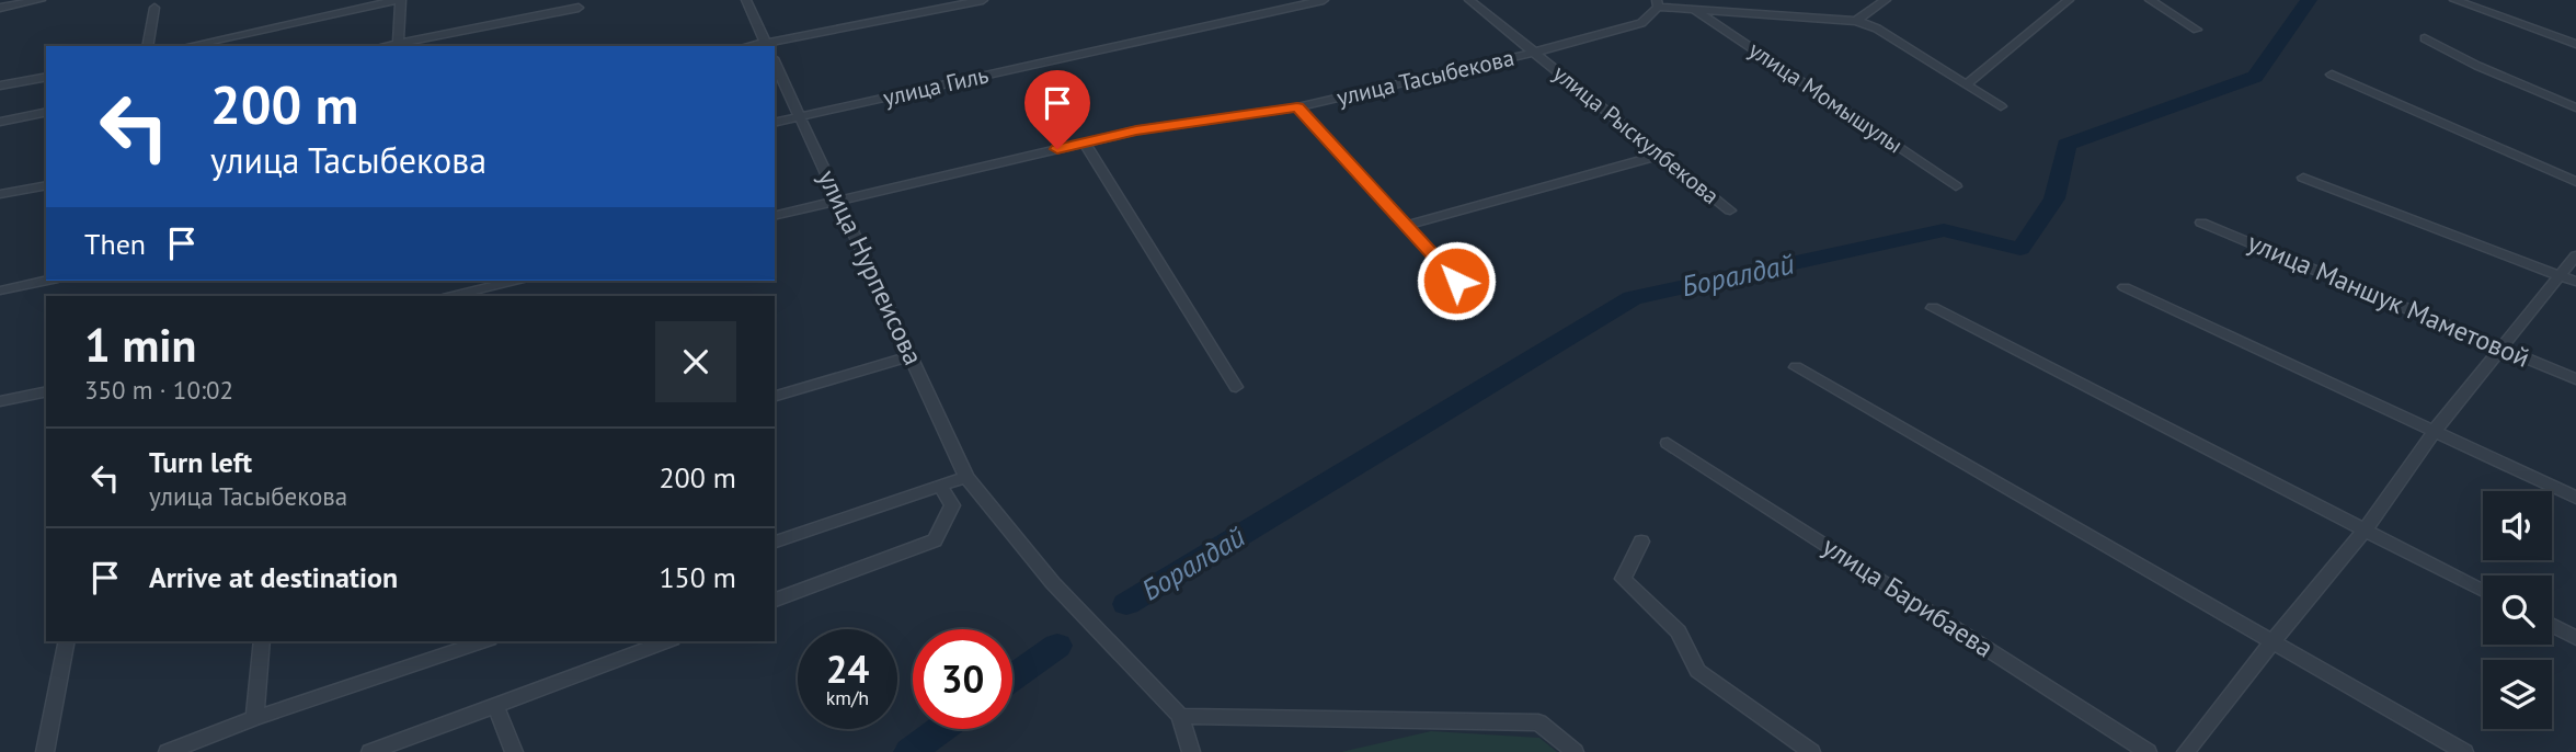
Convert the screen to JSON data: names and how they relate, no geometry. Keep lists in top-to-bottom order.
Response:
{
  "streets": {
    "street": [
      "улица Тасыбекова",
      "улица Гиль",
      "улица Момышулы",
      "улица Рыскулбекова",
      "улица Нурпеисова",
      "улица Маншук Маметовой",
      "улица Барибаева"
    ]
  },
  "crossings": [
    ["улица Тасыбекова", "улица Рыскулбекова"],
    ["улица Тасыбекова", "улица Нурпеисова"],
    ["улица Гиль", "улица Нурпеисова"]
  ],
  "water": ["Боралдай"],
  "page": {
    "turn": ["200 m", "улица Тасыбекова"],
    "then": "Then",
    "heading": ["1 min", "350 m · 10:02"],
    "list": [
      {
        "name": "Turn left",
        "note": "улица Тасыбекова",
        "value": "200 m"
      },
      {
        "name": "Arrive at destination",
        "value": "150 m"
      }
    ],
    "speed": "24 km/h",
    "limit": "30"
  }
}
